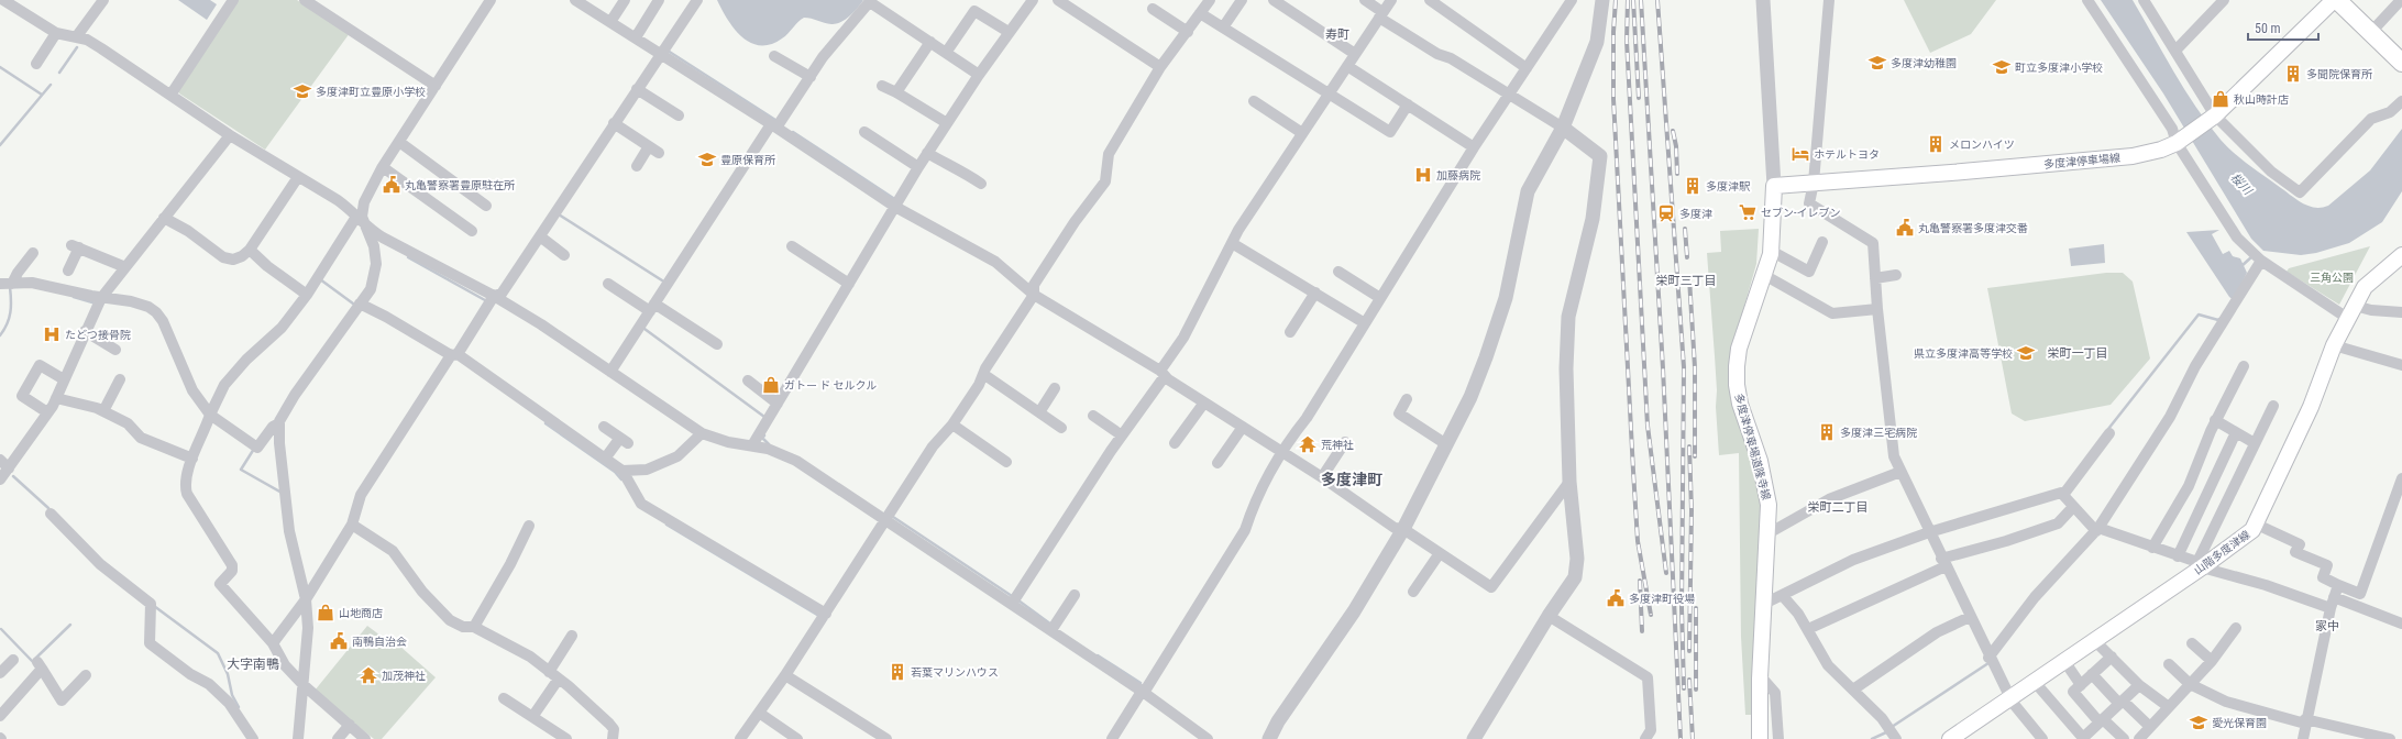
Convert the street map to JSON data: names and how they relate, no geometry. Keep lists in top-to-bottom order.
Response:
{
  "streets": {
    "main road": ["多度津停車場線", "多度津停車場道隆寺線", "山階多度津線"]
  },
  "crossings": [
    ["多度津停車場線", "多度津停車場道隆寺線"]
  ],
  "districts": [
    "寿町",
    "栄町三丁目",
    "栄町一丁目",
    "多度津町",
    "栄町二丁目",
    "家中",
    "大字南鴨"
  ],
  "water": ["桜川"],
  "parks": ["三角公園"],
  "places": {
    "school or university": [
      "多度津幼稚園",
      "町立多度津小学校",
      "多度津町立豊原小学校",
      "豊原保育所",
      "県立多度津高等学校",
      "愛光保育園"
    ],
    "building": [
      "多聞院保育所",
      "メロンハイツ",
      "多度津駅",
      "多度津三宅病院",
      "若葉マリンハウス"
    ],
    "shop": ["秋山時計店", "ガトー ド セルクル", "山地商店"],
    "hotel": ["ホテルトヨタ"],
    "hospital": ["加藤病院", "たどつ接骨院"],
    "public building": [
      "丸亀警察署豊原駐在所",
      "丸亀警察署多度津交番",
      "多度津町役場",
      "南鴨自治会"
    ],
    "supermarket": ["セブン-イレブン"],
    "station": ["多度津"],
    "temple": ["荒神社", "加茂神社"]
  },
  "scale_bar": "50 m"
}
